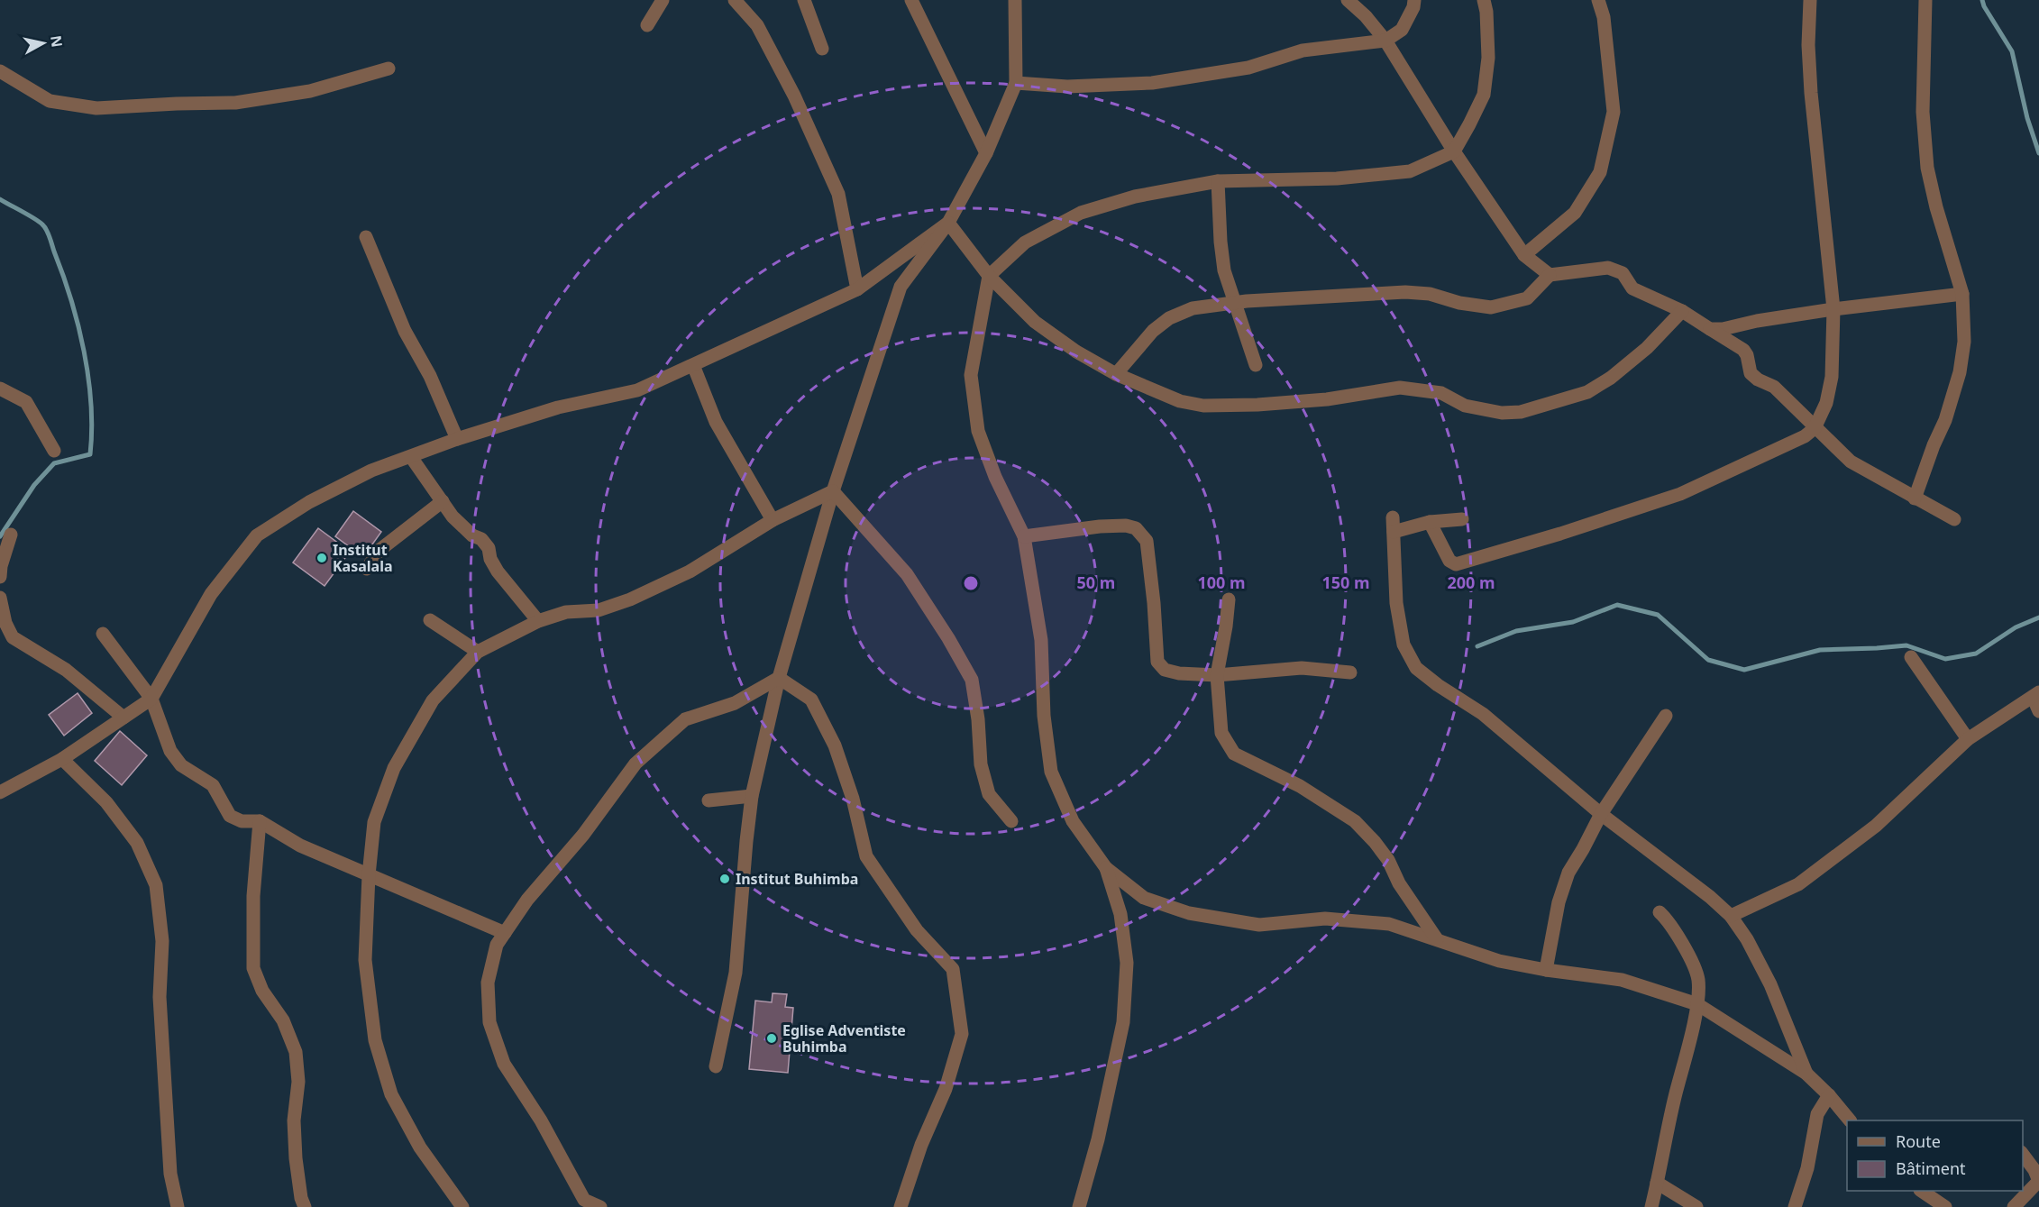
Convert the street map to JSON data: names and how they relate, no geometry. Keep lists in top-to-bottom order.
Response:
{
  "places": ["Institut Kasalala", "Institut Buhimba", "Eglise Adventiste Buhimba"],
  "legend": ["Route", "Bâtiment"],
  "north": "right",
  "rings": [
    "50 m",
    "100 m",
    "150 m",
    "200 m"
  ]
}
